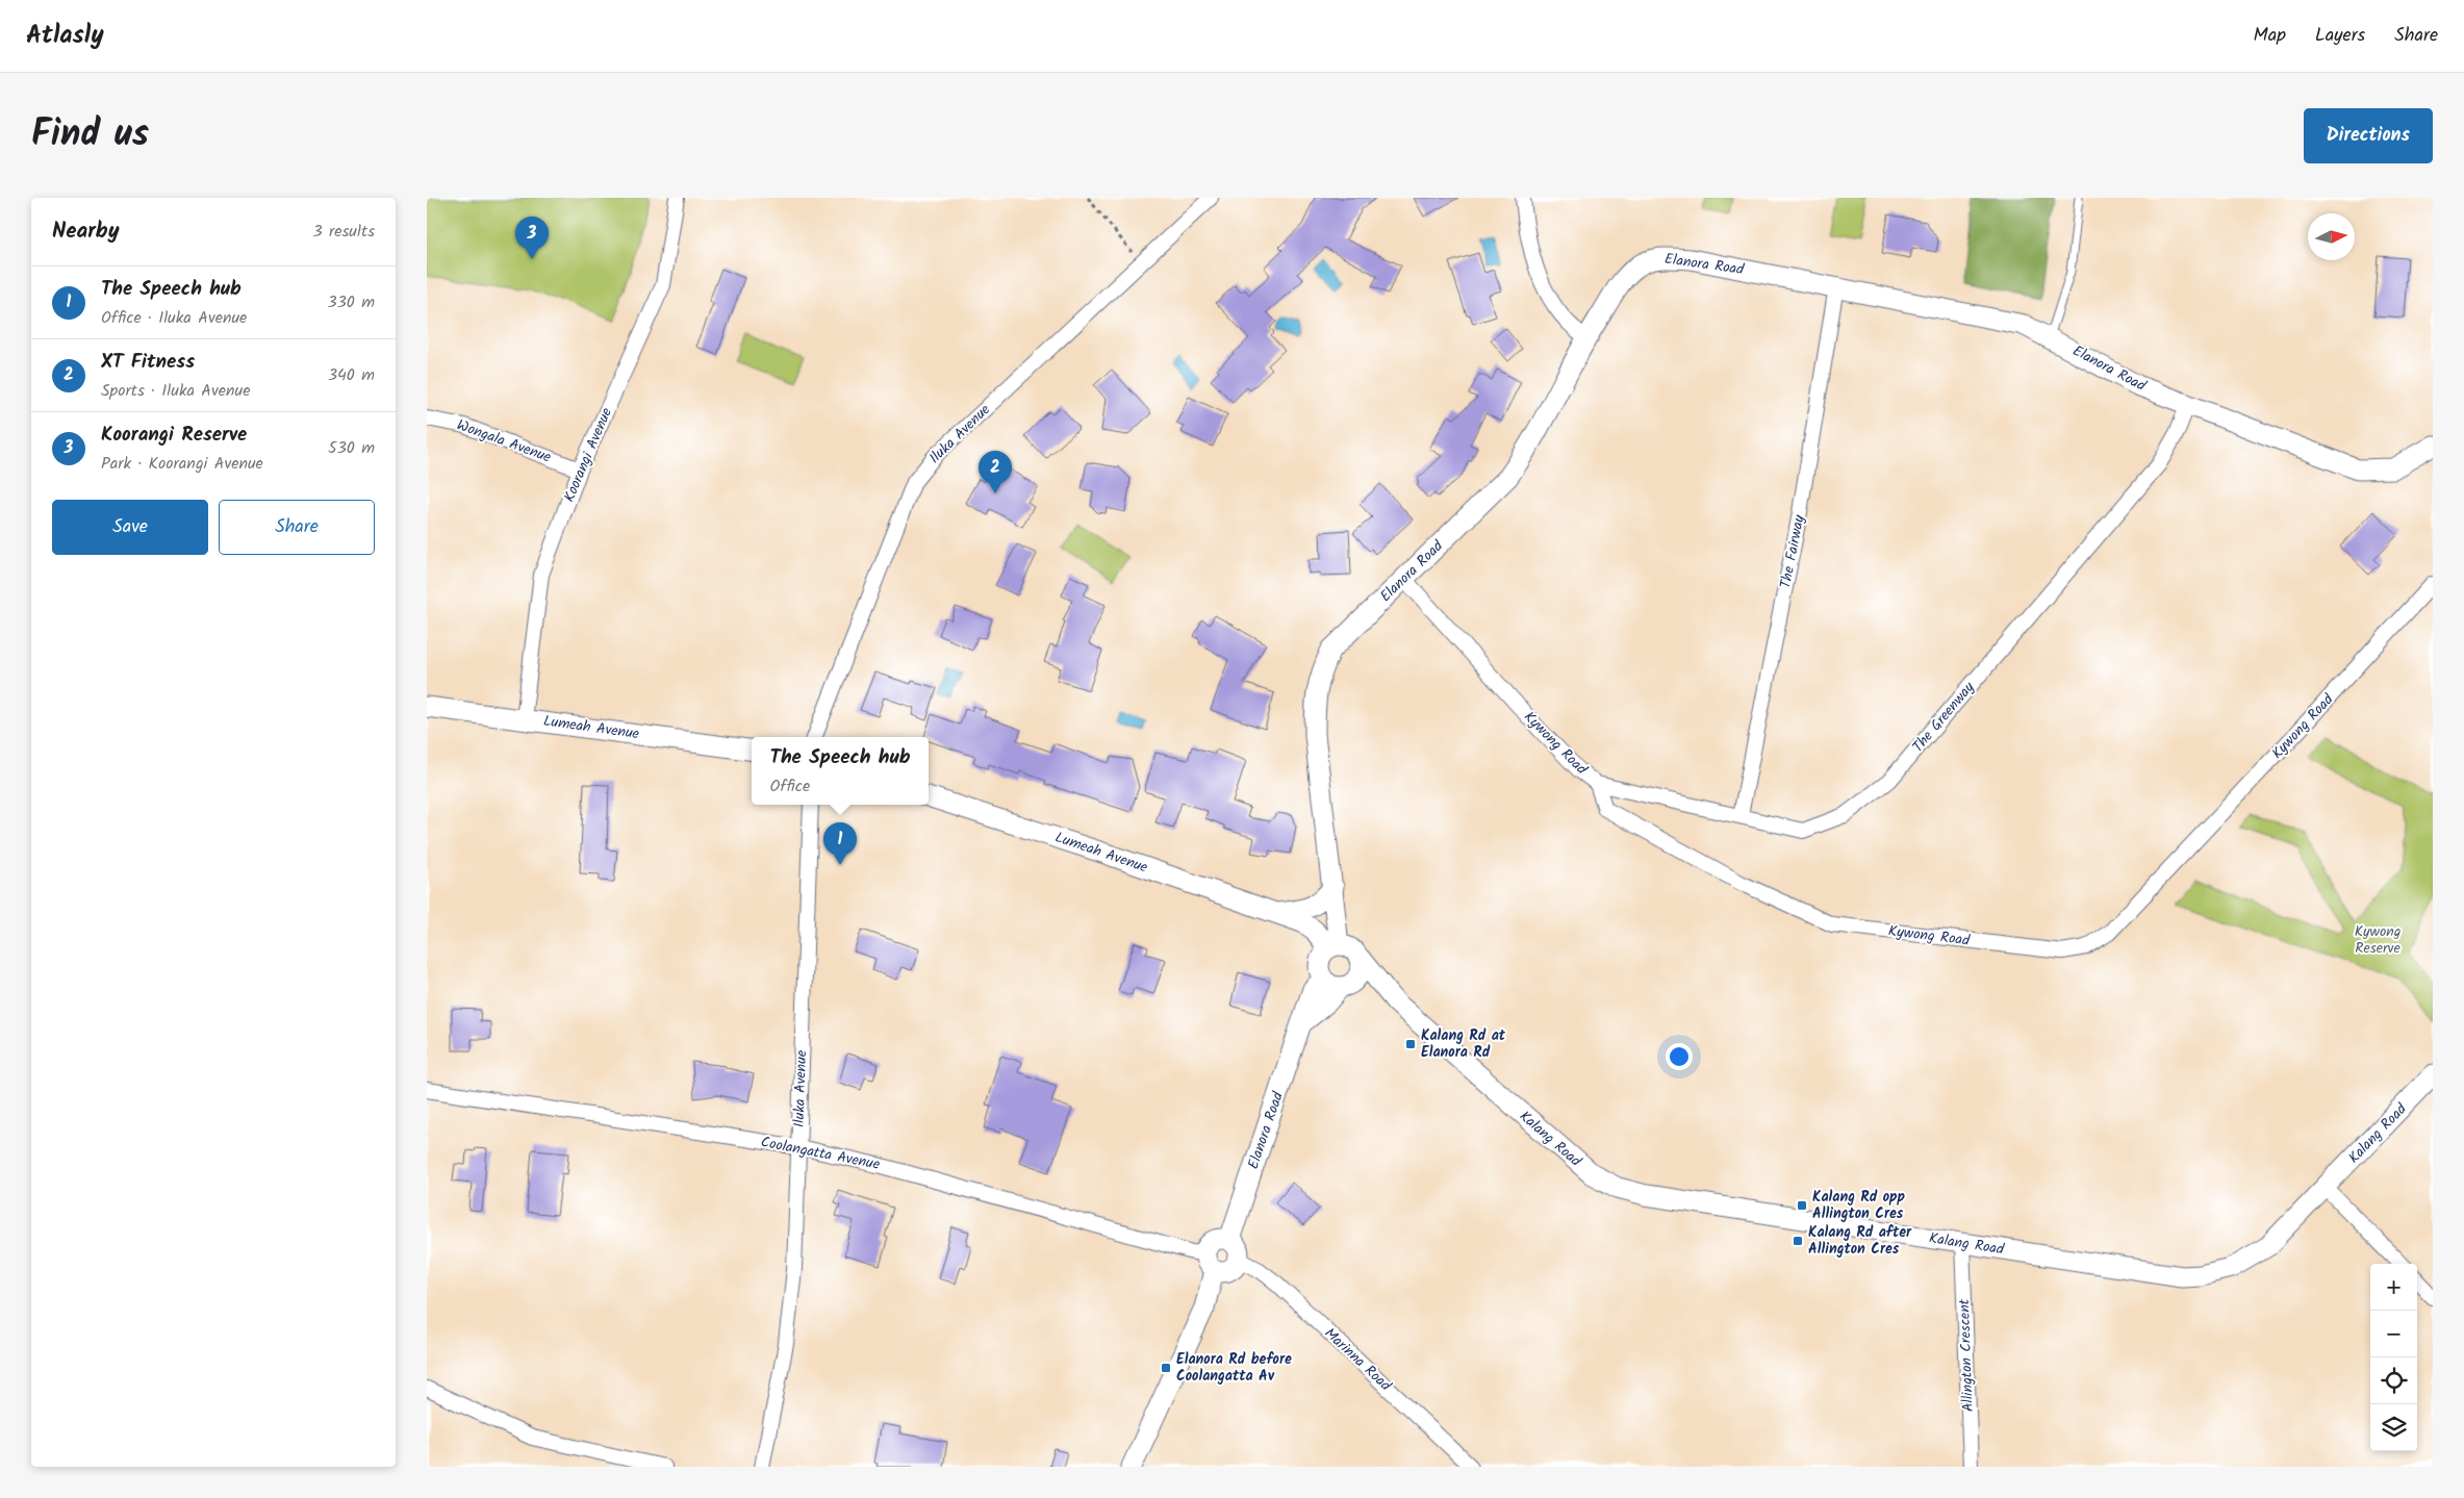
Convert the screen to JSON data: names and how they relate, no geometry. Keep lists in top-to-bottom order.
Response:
{
  "streets": {
    "street": [
      "Elanora Road",
      "Iluka Avenue",
      "Wongala Avenue",
      "Koorangi Avenue",
      "The Fairway",
      "The Greenway",
      "Kywong Road",
      "Lumeah Avenue",
      "Kalang Road",
      "Coolangatta Avenue",
      "Allington Crescent",
      "Marinna Road"
    ]
  },
  "crossings": [
    ["Elanora Road", "The Fairway"],
    ["Elanora Road", "The Greenway"],
    ["Elanora Road", "Kywong Road"],
    ["Elanora Road", "Kalang Road"],
    ["Elanora Road", "Coolangatta Avenue"],
    ["Elanora Road", "Marinna Road"],
    ["Iluka Avenue", "Coolangatta Avenue"],
    ["Wongala Avenue", "Koorangi Avenue"],
    ["Koorangi Avenue", "Lumeah Avenue"],
    ["The Fairway", "The Greenway"],
    ["The Greenway", "Kywong Road"],
    ["Kalang Road", "Allington Crescent"],
    ["Coolangatta Avenue", "Marinna Road"]
  ],
  "parks": ["Kywong Reserve"],
  "places": {
    "transit": [
      "Kalang Rd at Elanora Rd",
      "Kalang Rd opp Allington Cres",
      "Kalang Rd after Allington Cres",
      "Elanora Rd before Coolangatta Av"
    ]
  },
  "north": "right",
  "page": {
    "header": "Atlasly",
    "nav": ["Map", "Layers", "Share"],
    "title": "Find us",
    "buttons": [
      "Directions",
      ["Save", "Share"]
    ],
    "heading": ["Nearby", "3 results"],
    "pins": ["3", "2", "1"],
    "list": [
      {
        "mark": "1",
        "name": "The Speech hub",
        "note": "Office · Iluka Avenue",
        "value": "330 m"
      },
      {
        "mark": "2",
        "name": "XT Fitness",
        "note": "Sports · Iluka Avenue",
        "value": "340 m"
      },
      {
        "mark": "3",
        "name": "Koorangi Reserve",
        "note": "Park · Koorangi Avenue",
        "value": "530 m"
      }
    ],
    "popup": ["The Speech hub", "Office"],
    "map_buttons": ["+", "−"]
  }
}
